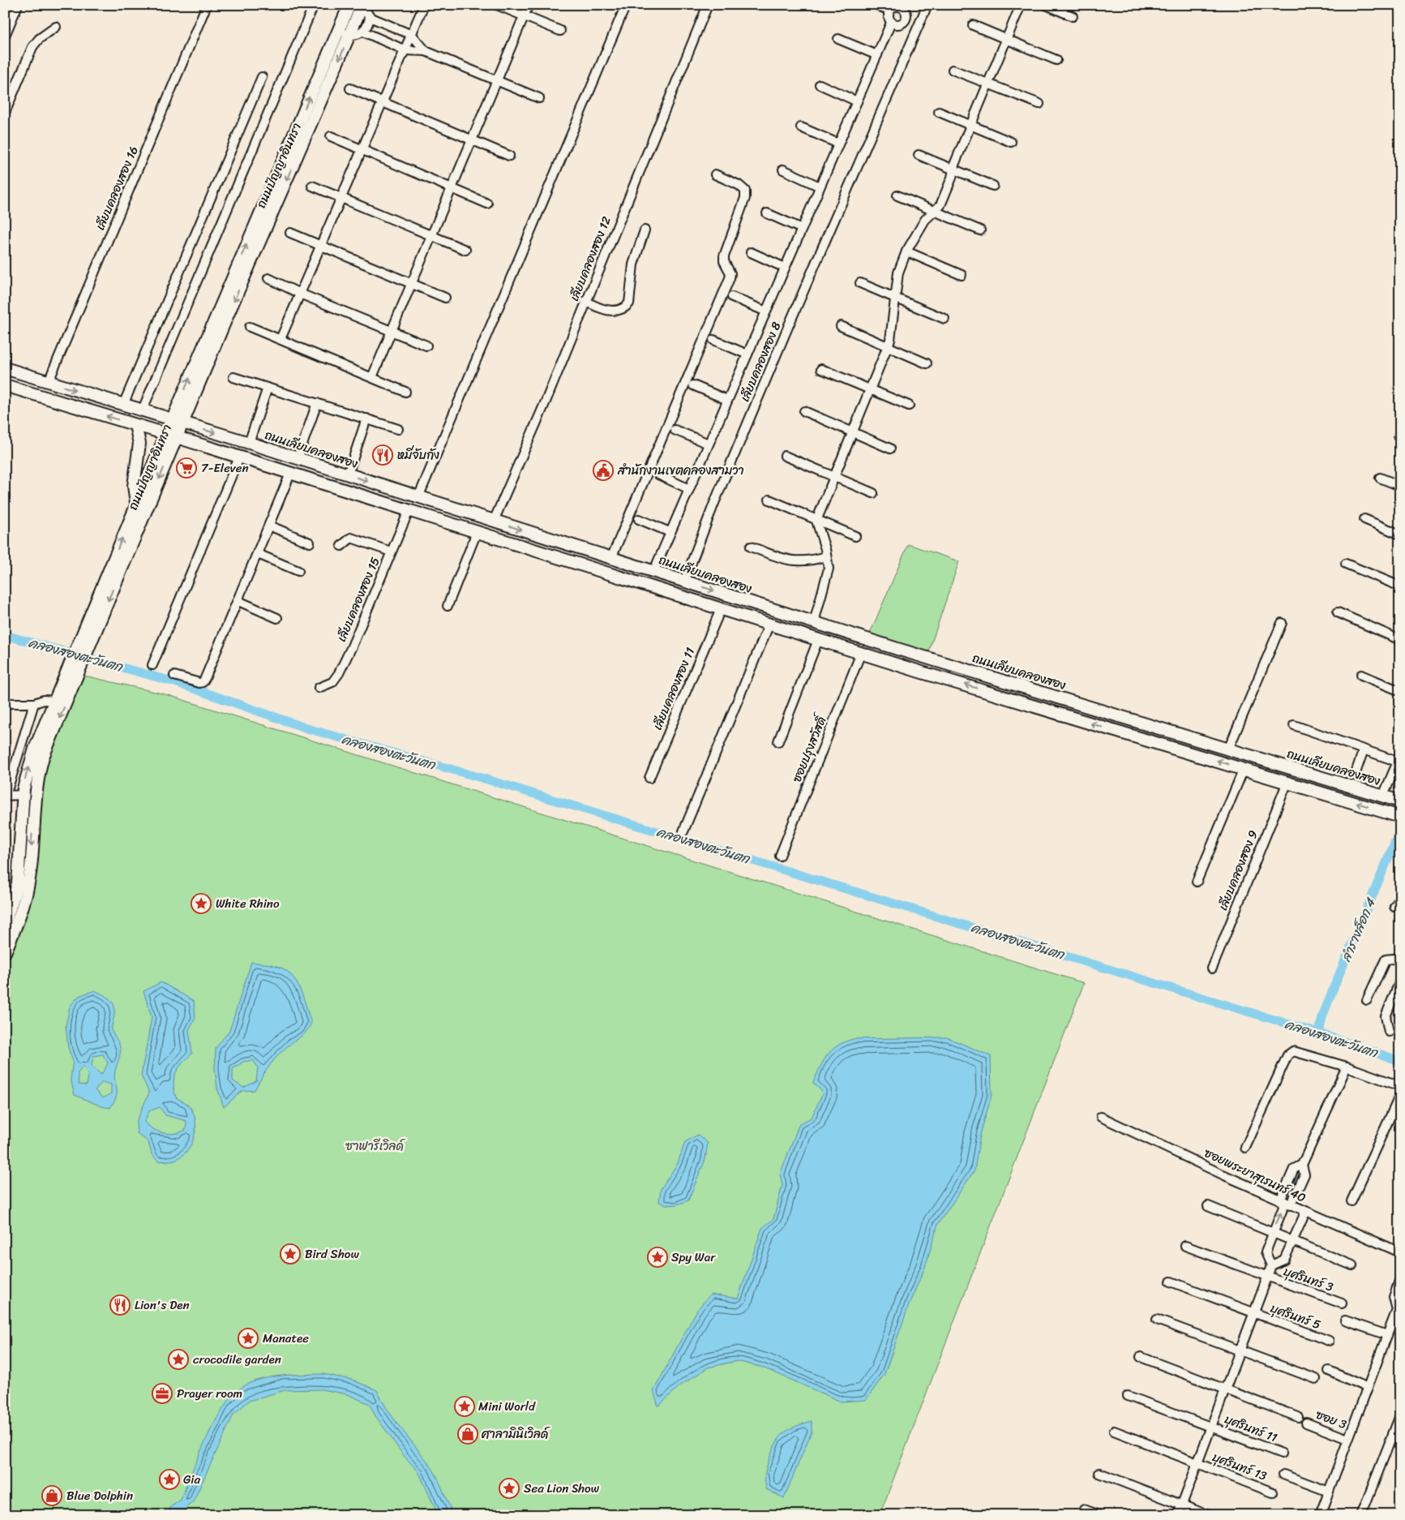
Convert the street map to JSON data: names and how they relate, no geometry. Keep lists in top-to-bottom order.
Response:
{
  "streets": {
    "main road": ["ถนนปัญญาอินทรา", "ถนนเลียบคลองสอง"],
    "street": [
      "เลียบคลองสอง 16",
      "เลียบคลองสอง 12",
      "เลียบคลองสอง 8",
      "เลียบคลองสอง 15",
      "เลียบคลองสอง 11",
      "ซอยปรุงสวัสดิ์",
      "เลียบคลองสอง 9",
      "ซอยพระยาสุเรนทร์ 40",
      "บุศรินทร์ 3",
      "บุศรินทร์ 5",
      "ซอย 3",
      "บุศรินทร์ 11",
      "บุศรินทร์ 13"
    ]
  },
  "crossings": [
    ["ถนนปัญญาอินทรา", "ถนนเลียบคลองสอง"],
    ["เลียบคลองสอง 16", "ถนนเลียบคลองสอง"],
    ["เลียบคลองสอง 12", "ถนนเลียบคลองสอง"],
    ["เลียบคลองสอง 8", "ถนนเลียบคลองสอง"]
  ],
  "water": ["คลองสองตะวันตก", "ลำรางล็อก 4"],
  "parks": ["ซาฟารีเวิลด์"],
  "places": {
    "restaurant": ["หมี่จับกัง", "Lion's Den"],
    "supermarket": ["7-Eleven"],
    "public building": ["สำนักงานเขตคลองสามวา"],
    "place": [
      "White Rhino",
      "Bird Show",
      "Spy War",
      "Manatee",
      "crocodile garden",
      "Mini World",
      "Gia",
      "Sea Lion Show"
    ],
    "office": ["Prayer room"],
    "shop": ["ศาลามินิเวิลด์", "Blue Dolphin"]
  }
}
